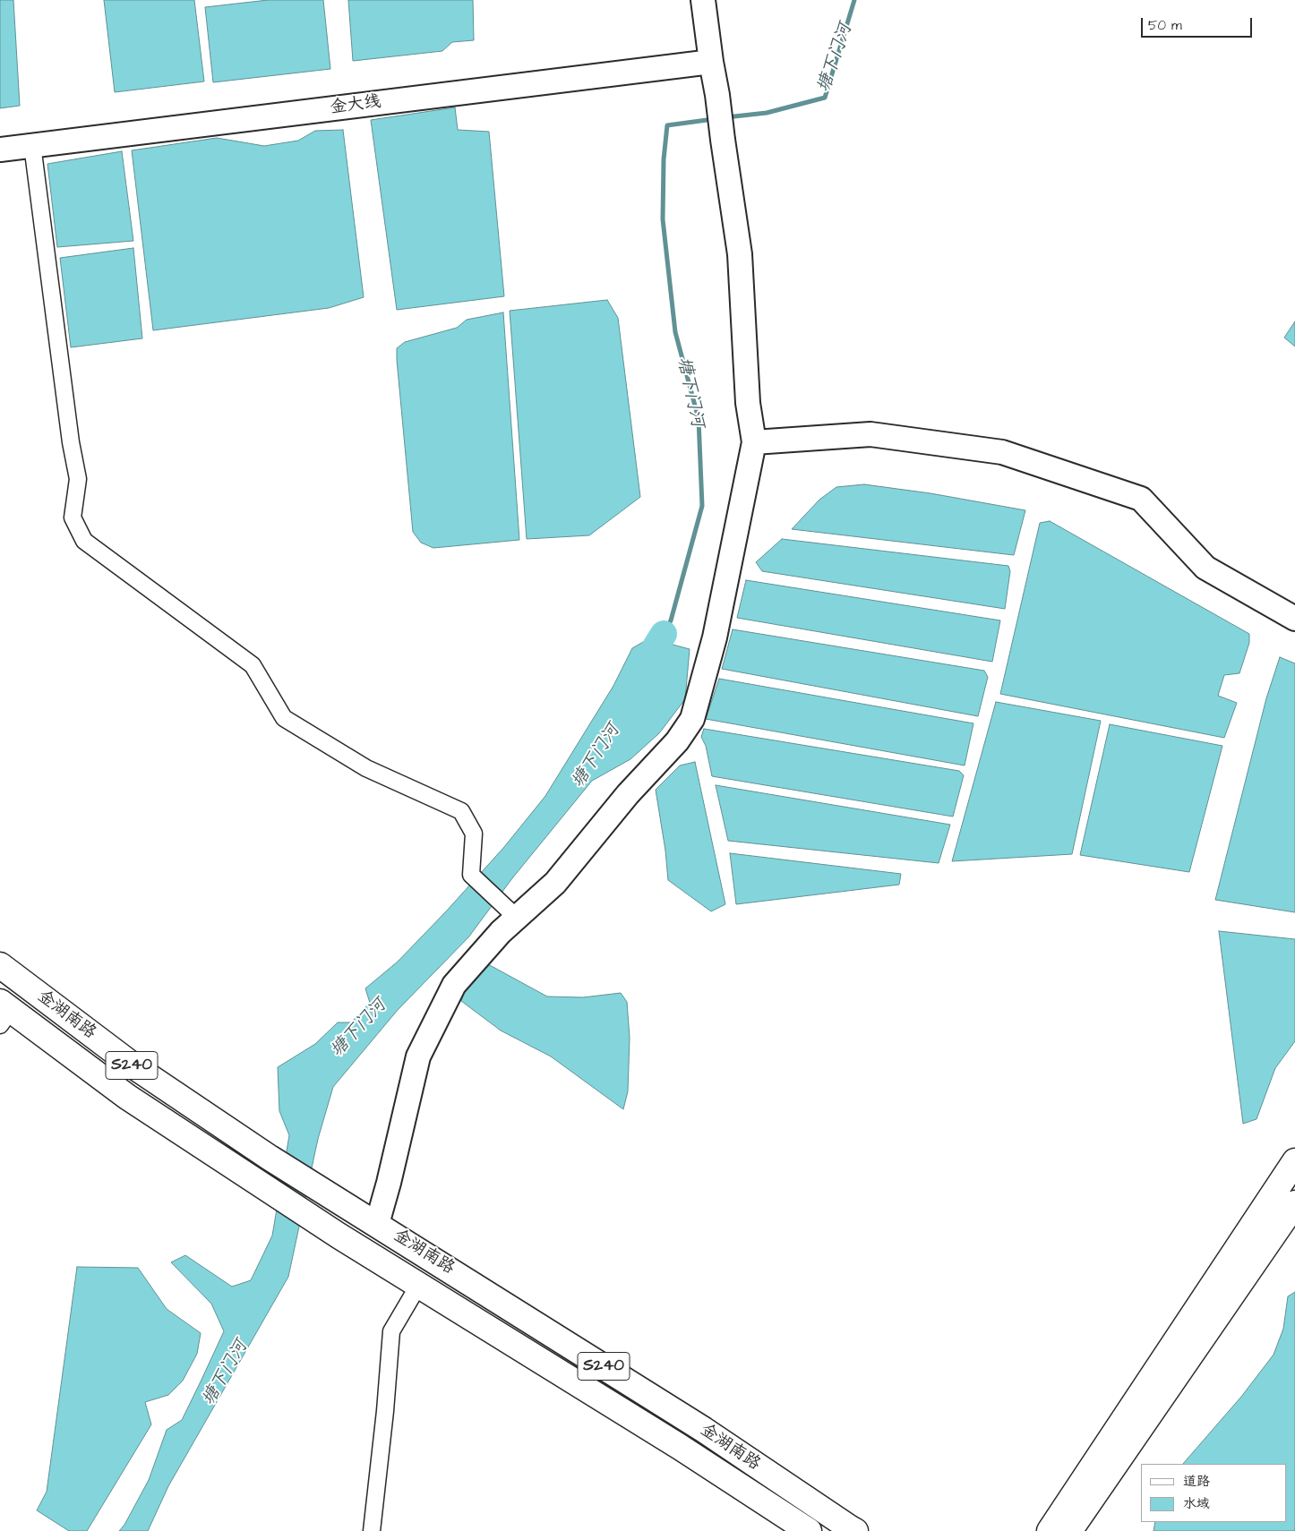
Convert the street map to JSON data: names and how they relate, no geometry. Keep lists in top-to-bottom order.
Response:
{
  "streets": {
    "main road": ["金湖南路", "S240"],
    "street": ["金大线"]
  },
  "water": ["塘下门河"],
  "legend": ["道路", "水域"],
  "scale_bar": "50 m"
}
